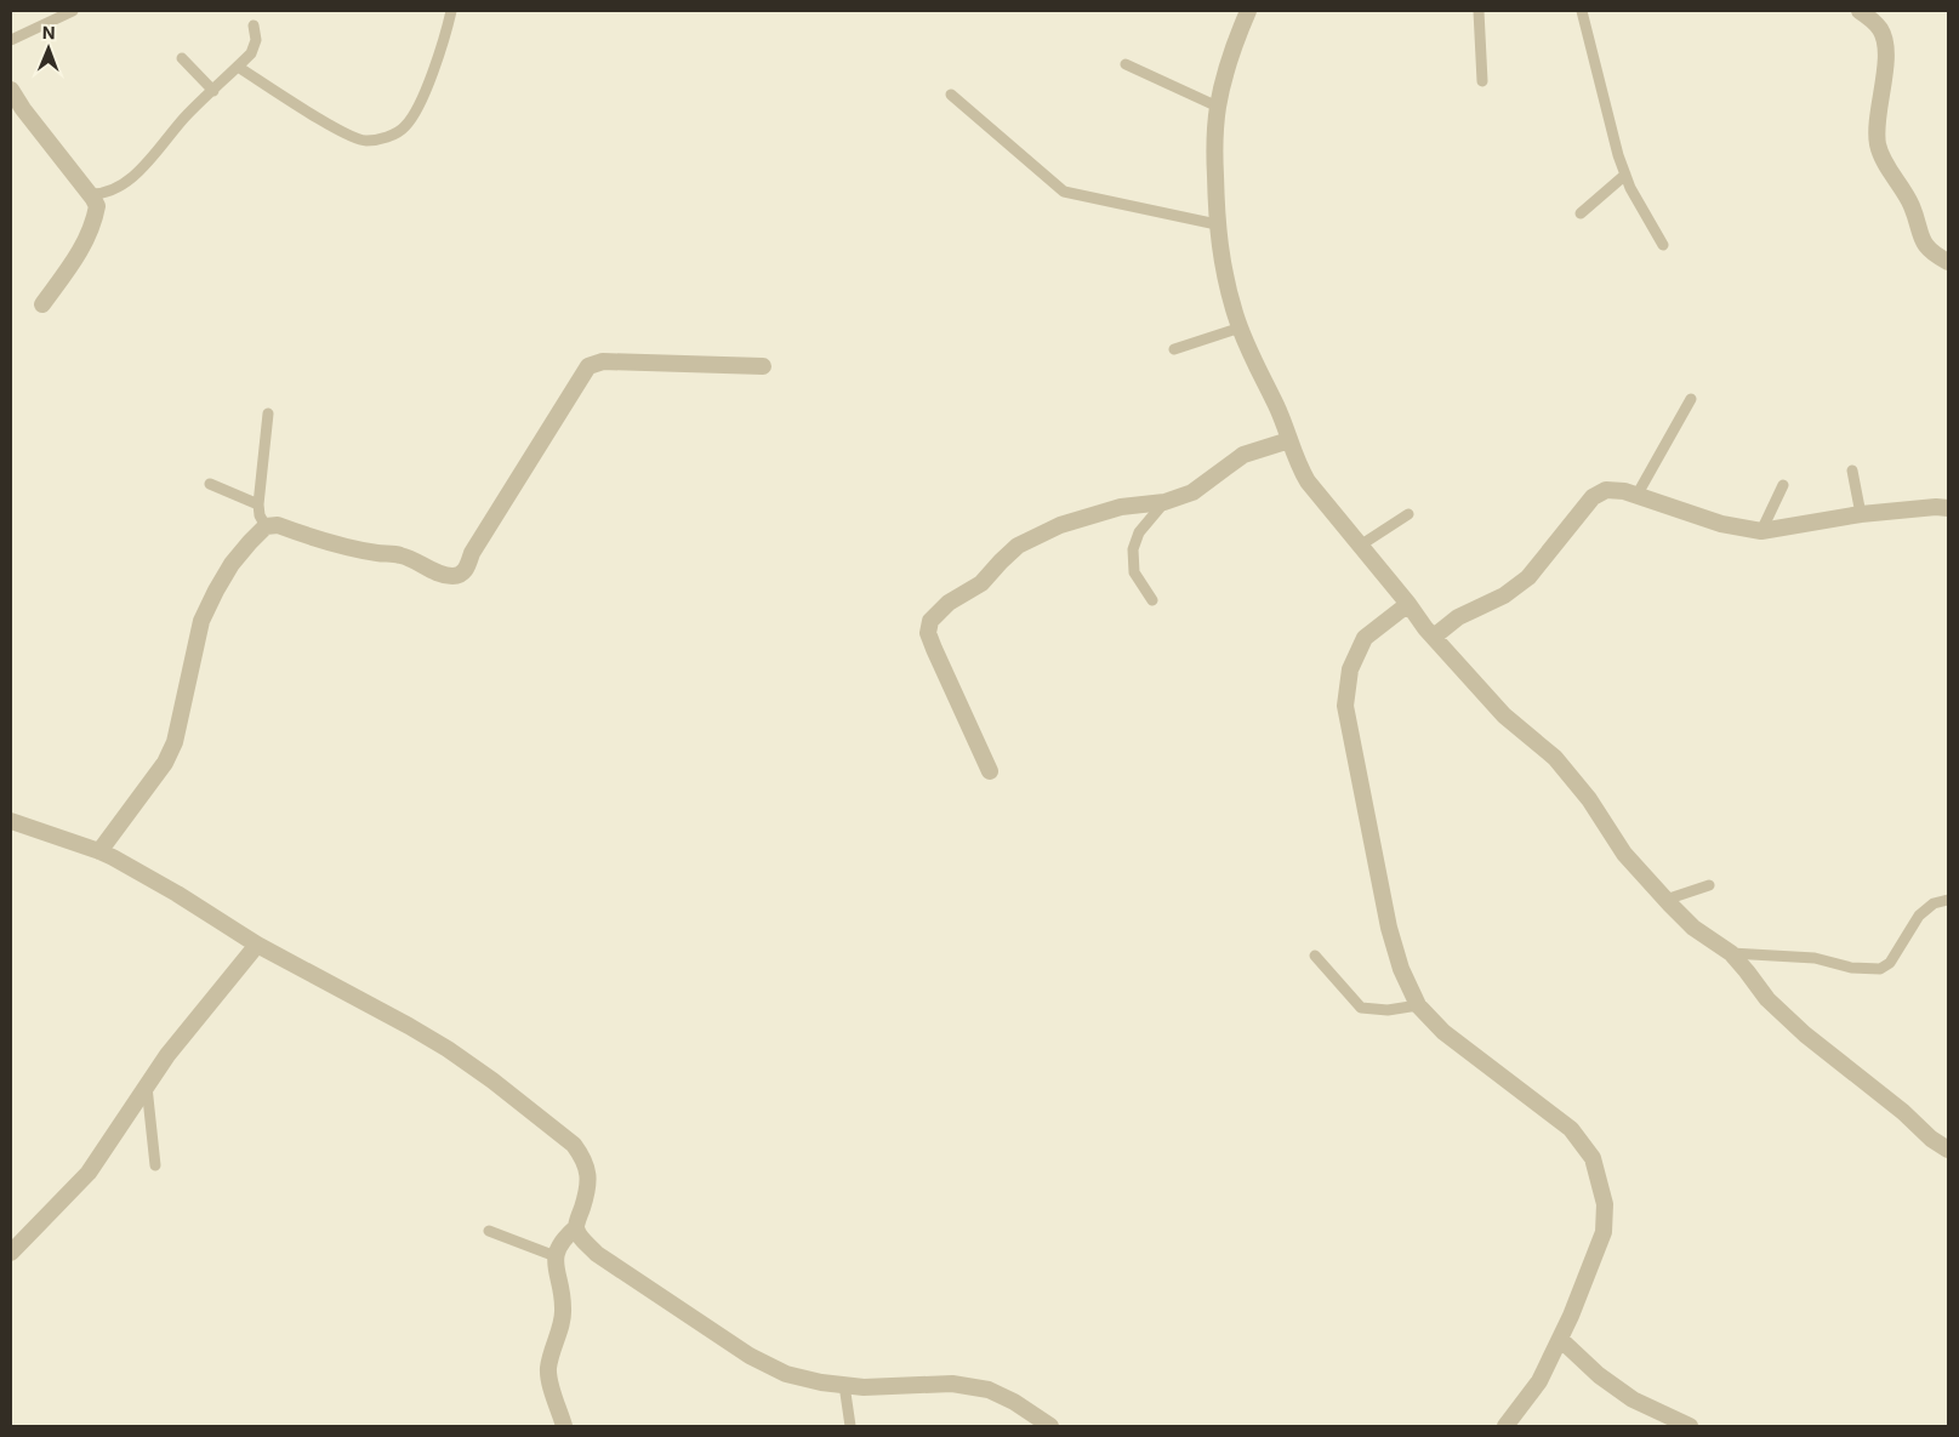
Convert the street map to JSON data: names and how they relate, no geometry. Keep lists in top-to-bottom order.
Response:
{
  "north": "top"
}
